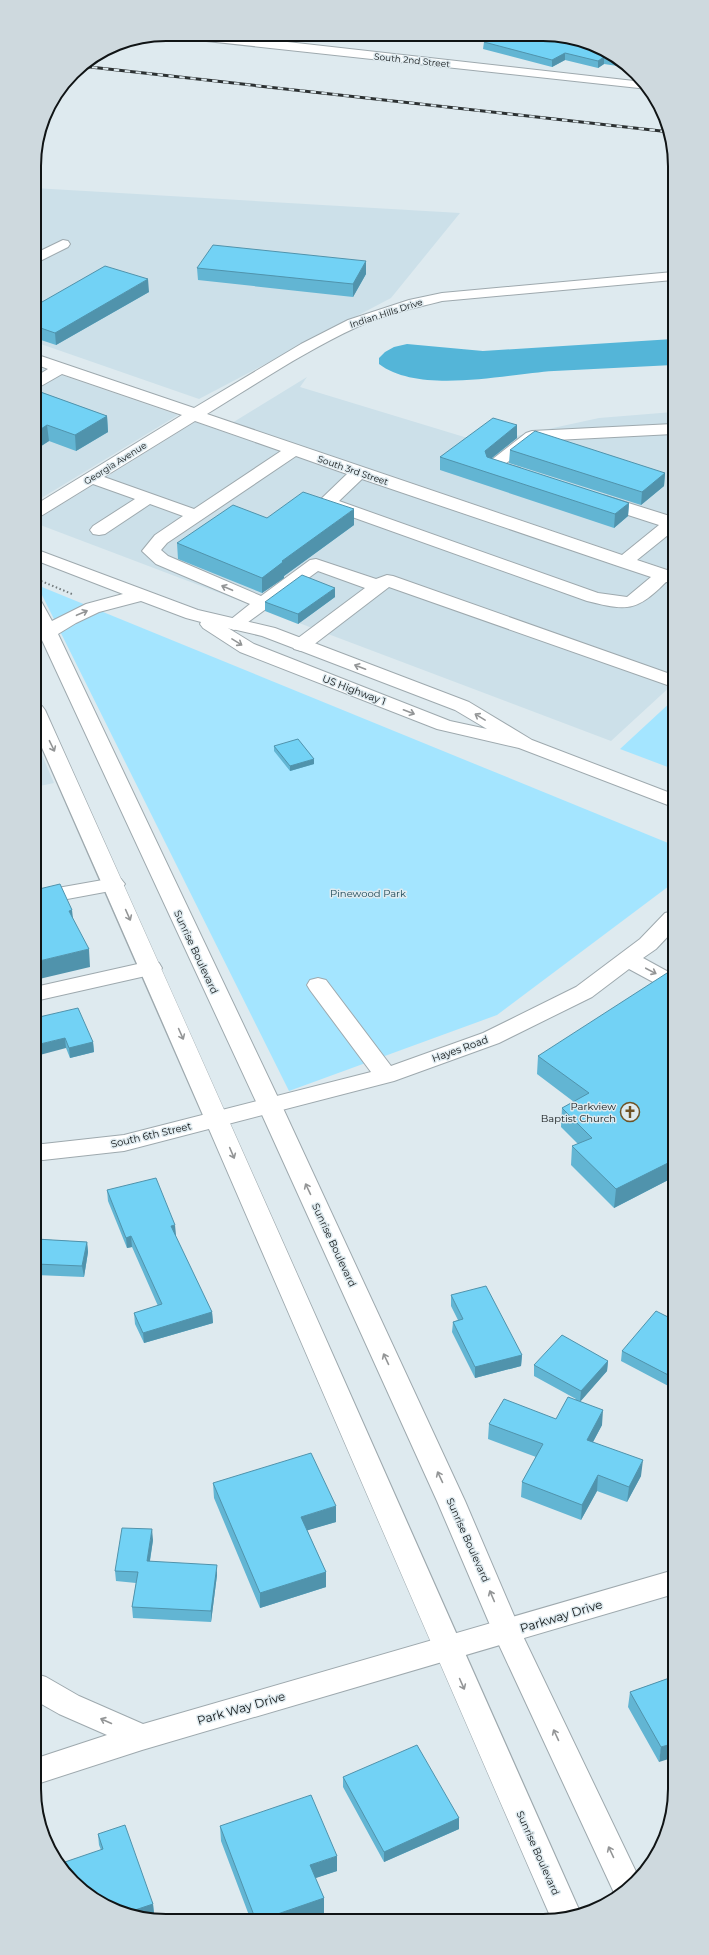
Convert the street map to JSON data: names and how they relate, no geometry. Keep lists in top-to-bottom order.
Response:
{
  "streets": {
    "main road": [
      "South 2nd Street",
      "Indian Hills Drive",
      "Georgia Avenue",
      "South 3rd Street",
      "US Highway 1",
      "Sunrise Boulevard",
      "Hayes Road",
      "South 6th Street",
      "Parkway Drive",
      "Park Way Drive"
    ]
  },
  "crossings": [
    ["Indian Hills Drive", "Georgia Avenue"],
    ["Indian Hills Drive", "South 3rd Street"],
    ["Georgia Avenue", "South 3rd Street"],
    ["Sunrise Boulevard", "Hayes Road"],
    ["Sunrise Boulevard", "South 6th Street"],
    ["Sunrise Boulevard", "Parkway Drive"],
    ["Sunrise Boulevard", "Park Way Drive"],
    ["Hayes Road", "South 6th Street"],
    ["Parkway Drive", "Park Way Drive"]
  ],
  "parks": ["Pinewood Park"],
  "places": {
    "church": ["Parkview Baptist Church"]
  }
}
